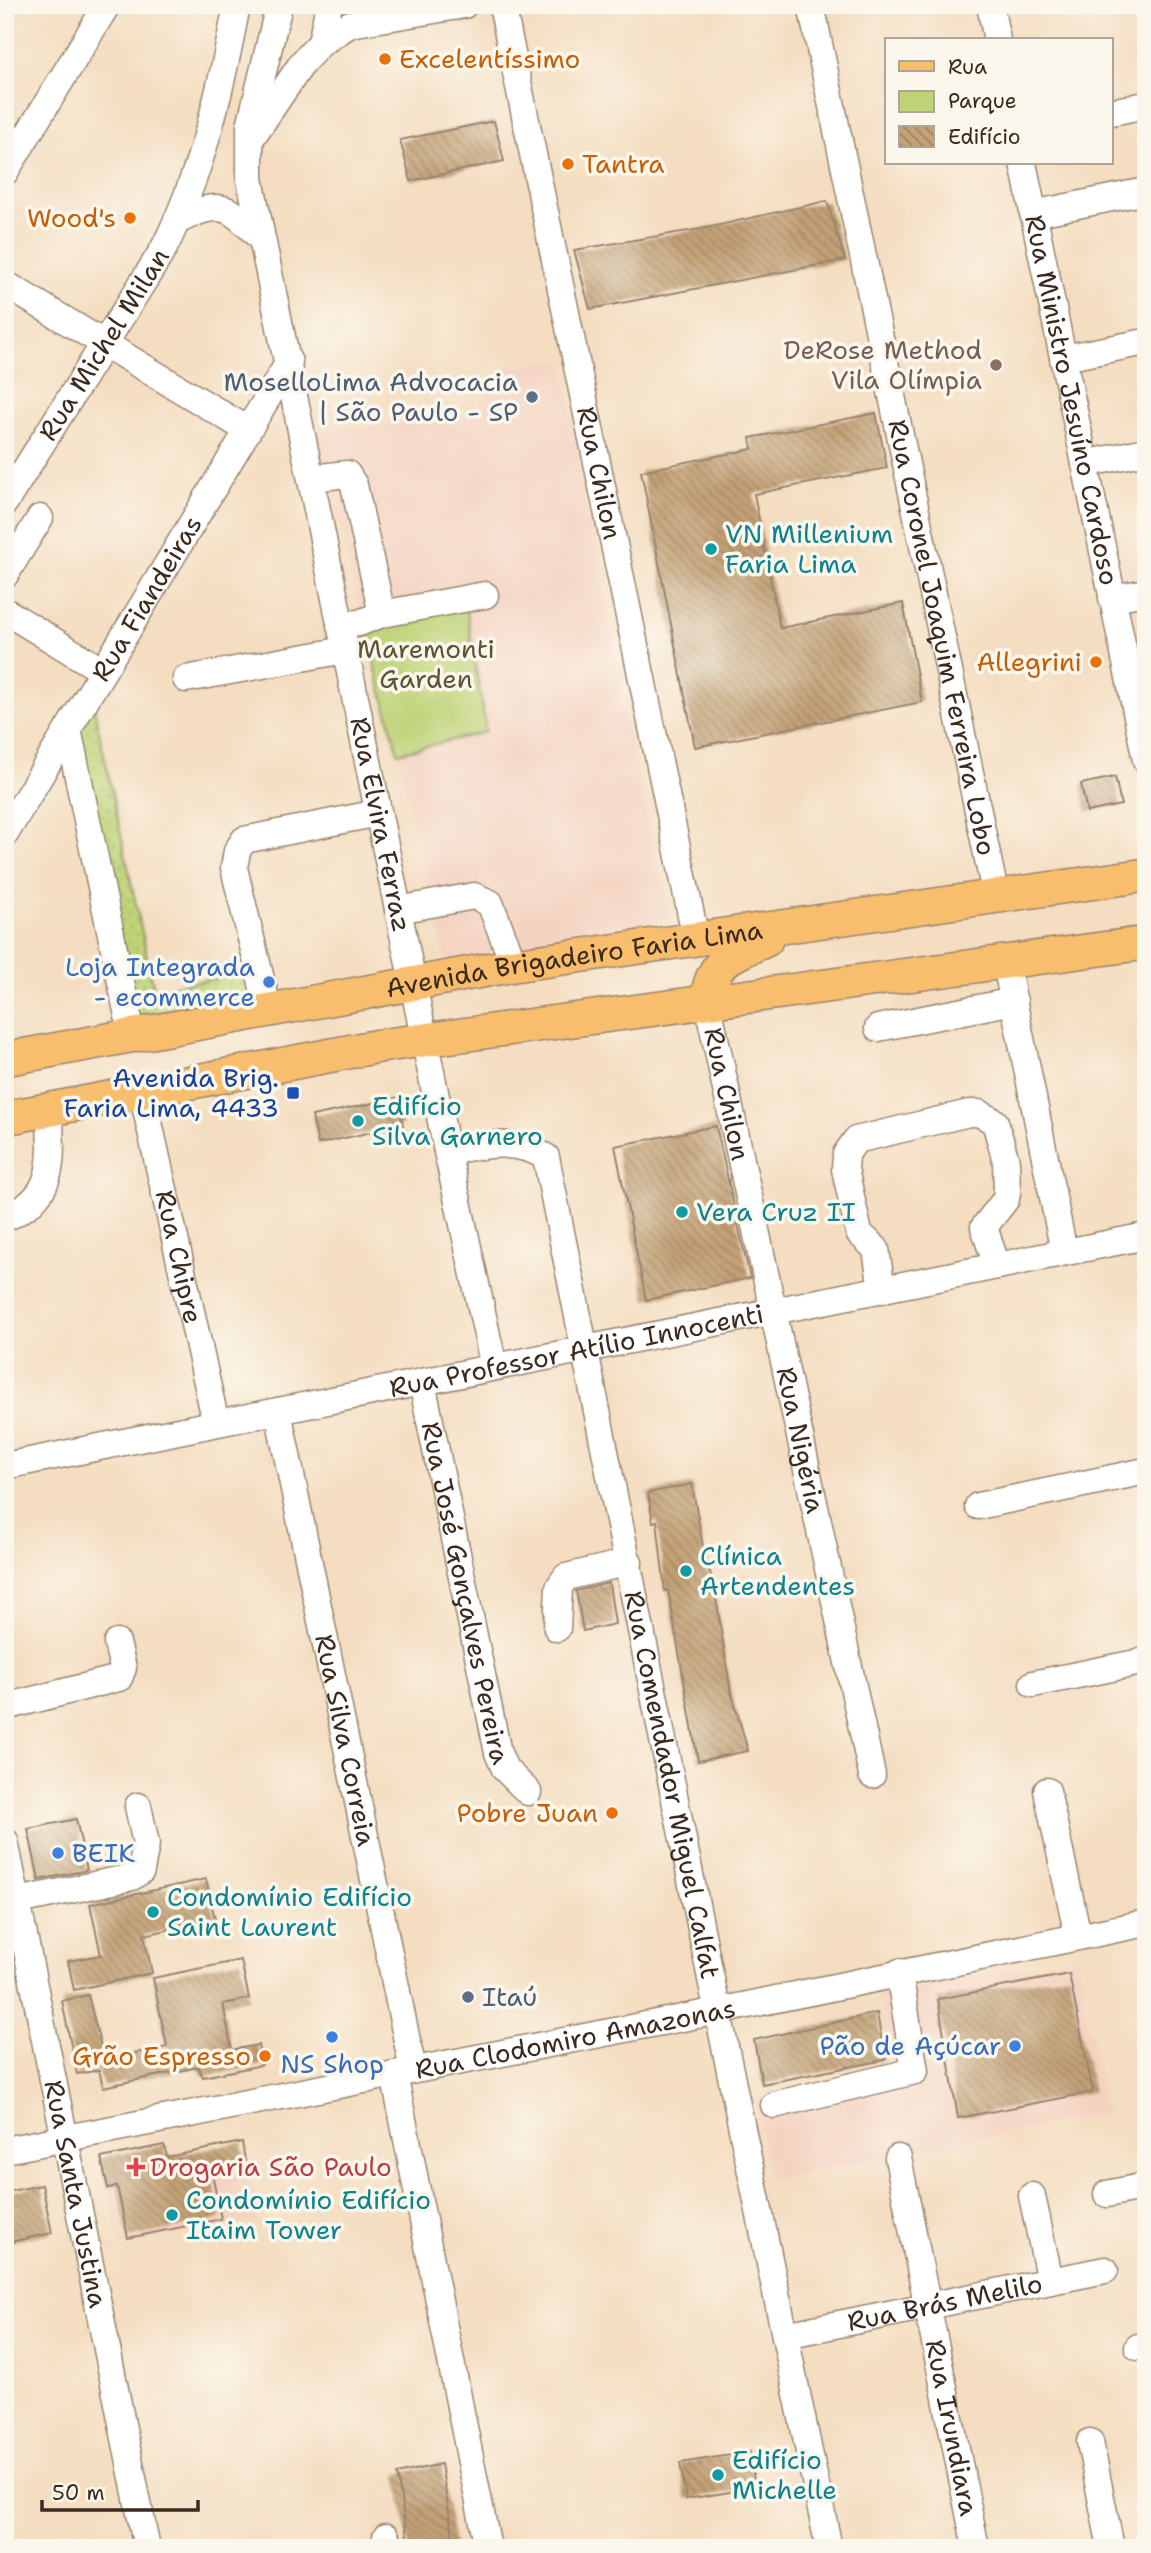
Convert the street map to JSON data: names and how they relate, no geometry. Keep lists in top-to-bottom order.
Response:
{
  "streets": {
    "main road": ["Avenida Brigadeiro Faria Lima"],
    "street": [
      "Rua Michel Milan",
      "Rua Ministro Jesuíno Cardoso",
      "Rua Chilon",
      "Rua Fiandeiras",
      "Rua Coronel Joaquim Ferreira Lobo",
      "Rua Elvira Ferraz",
      "Rua Chipre",
      "Rua Professor Atílio Innocenti",
      "Rua Nigéria",
      "Rua José Gonçalves Pereira",
      "Rua Silva Correia",
      "Rua Comendador Miguel Calfat",
      "Rua Clodomiro Amazonas",
      "Rua Santa Justina",
      "Rua Brás Melilo",
      "Rua Irundiara"
    ]
  },
  "crossings": [
    ["Rua Chilon", "Avenida Brigadeiro Faria Lima"],
    ["Rua Chilon", "Rua Professor Atílio Innocenti"],
    ["Rua Chilon", "Rua Nigéria"],
    ["Rua Fiandeiras", "Rua Elvira Ferraz"],
    ["Rua Coronel Joaquim Ferreira Lobo", "Avenida Brigadeiro Faria Lima"],
    ["Rua Elvira Ferraz", "Avenida Brigadeiro Faria Lima"],
    ["Rua Elvira Ferraz", "Rua Professor Atílio Innocenti"],
    ["Rua Elvira Ferraz", "Rua Comendador Miguel Calfat"],
    ["Rua Chipre", "Rua Professor Atílio Innocenti"],
    ["Rua Professor Atílio Innocenti", "Rua Nigéria"],
    ["Rua Professor Atílio Innocenti", "Rua José Gonçalves Pereira"],
    ["Rua Professor Atílio Innocenti", "Rua Silva Correia"],
    ["Rua Professor Atílio Innocenti", "Rua Comendador Miguel Calfat"],
    ["Rua Silva Correia", "Rua Clodomiro Amazonas"],
    ["Rua Comendador Miguel Calfat", "Rua Clodomiro Amazonas"],
    ["Rua Comendador Miguel Calfat", "Rua Brás Melilo"],
    ["Rua Clodomiro Amazonas", "Rua Santa Justina"],
    ["Rua Brás Melilo", "Rua Irundiara"]
  ],
  "parks": ["Maremonti Garden"],
  "places": {
    "other": [
      "Excelentíssimo",
      "Tantra",
      "Wood's",
      "DeRose Method Vila Olímpia",
      "MoselloLima Advocacia | São Paulo - SP",
      "VN Millenium Faria Lima",
      "Allegrini",
      "Loja Integrada - ecommerce",
      "Edifício Silva Garnero",
      "Vera Cruz II",
      "Clínica Artendentes",
      "Pobre Juan",
      "BEIK",
      "Condomínio Edifício Saint Laurent",
      "Itaú",
      "NS Shop",
      "Pão de Açúcar",
      "Grão Espresso",
      "Condomínio Edifício Itaim Tower",
      "Edifício Michelle"
    ],
    "transit": ["Avenida Brig. Faria Lima, 4433"],
    "health": ["Drogaria São Paulo"]
  },
  "legend": ["Rua", "Parque", "Edifício"],
  "scale_bar": "50 m"
}
